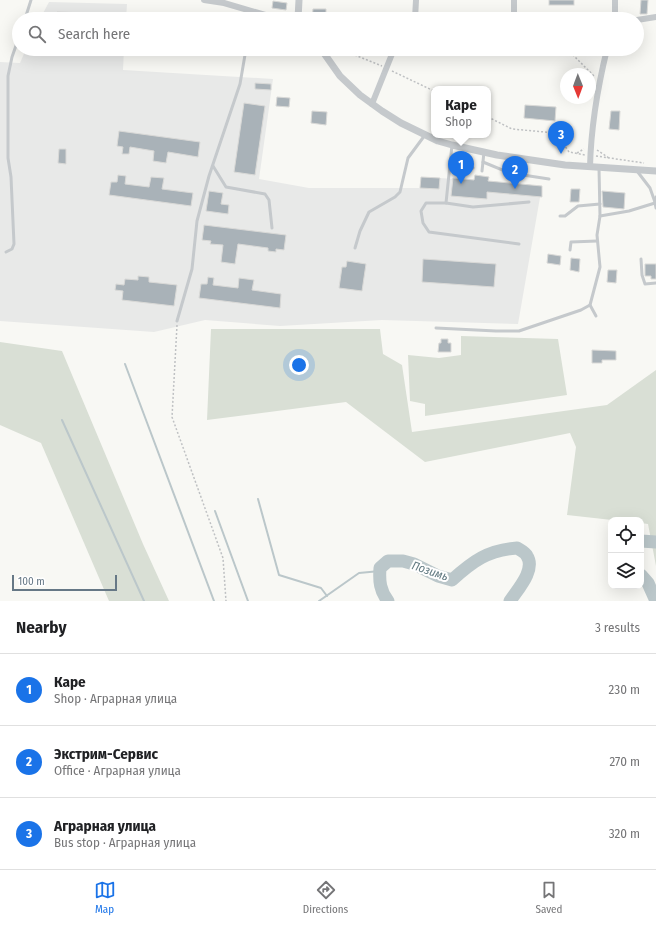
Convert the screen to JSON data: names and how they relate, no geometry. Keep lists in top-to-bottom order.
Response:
{
  "water": ["Позимь"],
  "scale_bar": "100 m",
  "north": "bottom",
  "page": {
    "search": "Search here",
    "popup": ["Каре", "Shop"],
    "pins": ["3", "1", "2"],
    "scale": "100 m",
    "heading": ["Nearby", "3 results"],
    "list": [
      {
        "mark": "1",
        "name": "Каре",
        "note": "Shop · Аграрная улица",
        "value": "230 m"
      },
      {
        "mark": "2",
        "name": "Экстрим-Сервис",
        "note": "Office · Аграрная улица",
        "value": "270 m"
      },
      {
        "mark": "3",
        "name": "Аграрная улица",
        "note": "Bus stop · Аграрная улица",
        "value": "320 m"
      }
    ],
    "nav": ["Map", "Directions", "Saved"]
  }
}
